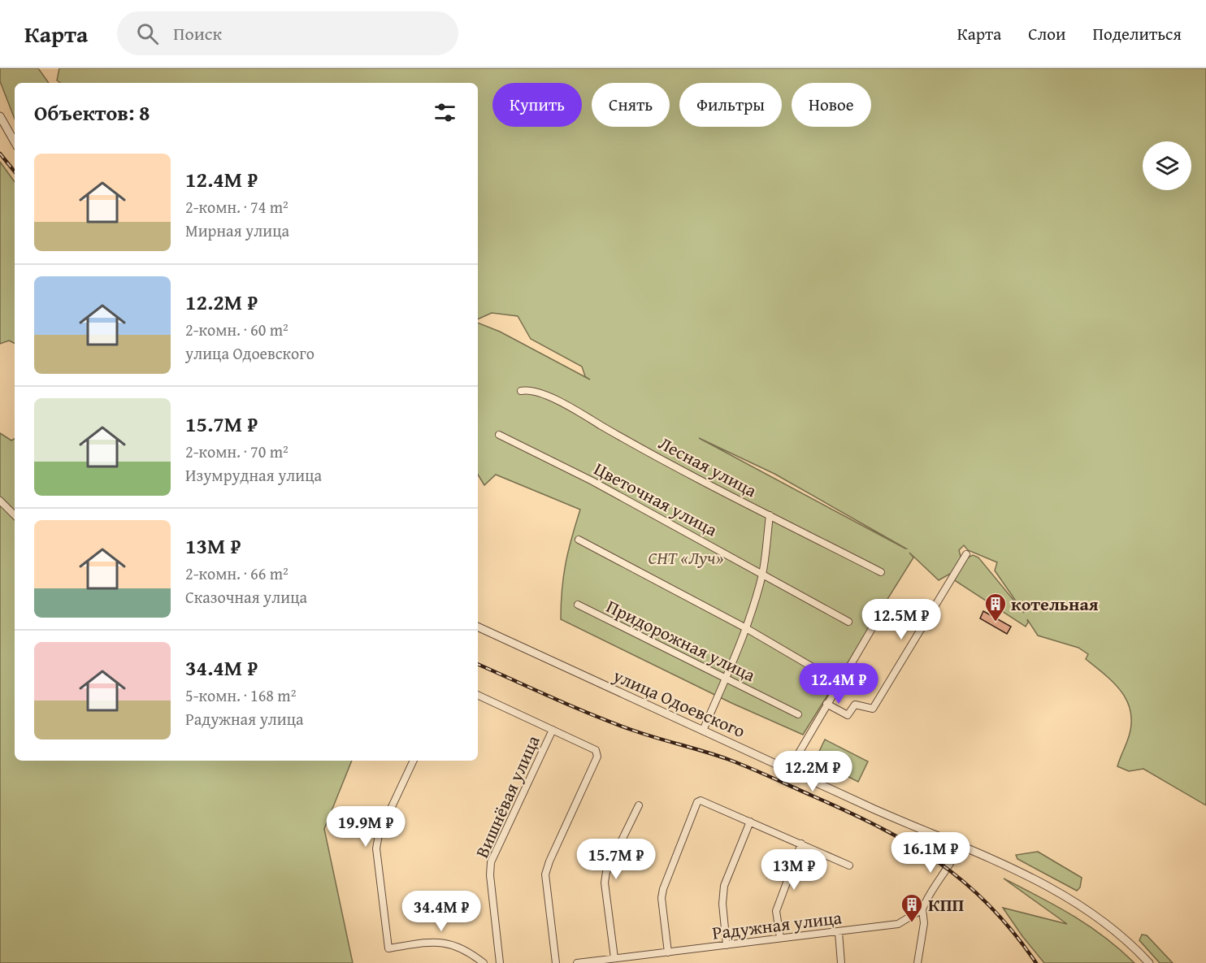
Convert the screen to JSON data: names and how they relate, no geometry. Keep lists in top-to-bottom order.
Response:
{
  "streets": {
    "street": [
      "Лесная улица",
      "Цветочная улица",
      "Придорожная улица",
      "улица Одоевского",
      "Вишнёвая улица",
      "Радужная улица"
    ]
  },
  "parks": ["СНТ «Луч»"],
  "places": {
    "building": ["котельная", "КПП"]
  },
  "page": {
    "header": "Карта",
    "search": "Поиск",
    "nav": ["Карта", "Слои", "Поделиться"],
    "chip": [
      "Купить",
      "Снять",
      "Фильтры",
      "Новое"
    ],
    "heading": "Объектов: 8",
    "list": [
      {
        "name": "12.4M ₽",
        "note": "2-комн. · 74 m² · Мирная улица"
      },
      {
        "name": "12.2M ₽",
        "note": "2-комн. · 60 m² · улица Одоевского"
      },
      {
        "name": "15.7M ₽",
        "note": "2-комн. · 70 m² · Изумрудная улица"
      },
      {
        "name": "13M ₽",
        "note": "2-комн. · 66 m² · Сказочная улица"
      },
      {
        "name": "34.4M ₽",
        "note": "5-комн. · 168 m² · Радужная улица"
      }
    ],
    "price": [
      "12.5M ₽",
      "12.4M ₽",
      "12.2M ₽",
      "19.9M ₽",
      "16.1M ₽",
      "15.7M ₽",
      "13M ₽",
      "34.4M ₽"
    ]
  }
}
